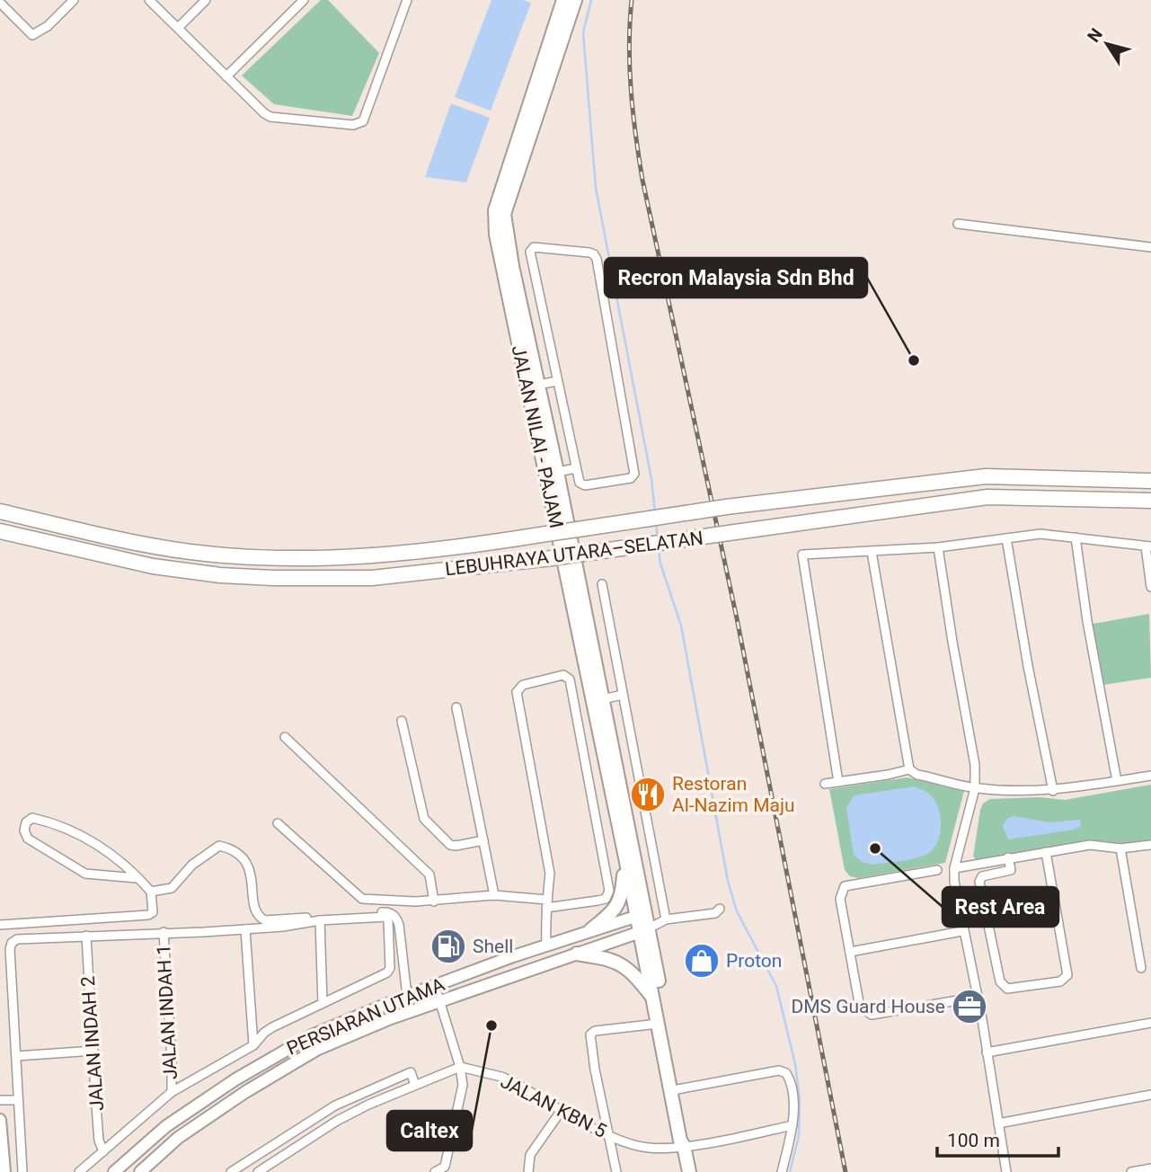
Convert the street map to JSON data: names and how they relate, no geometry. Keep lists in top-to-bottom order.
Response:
{
  "streets": {
    "highway": ["LEBUHRAYA UTARA–SELATAN"],
    "main road": ["JALAN NILAI - PAJAM", "PERSIARAN UTAMA"],
    "street": ["JALAN INDAH 1", "JALAN INDAH 2", "JALAN KBN 5"]
  },
  "crossings": [
    ["JALAN NILAI - PAJAM", "PERSIARAN UTAMA"]
  ],
  "places": {
    "other": ["Recron Malaysia Sdn Bhd", "Rest Area", "Caltex"],
    "restaurant": ["Restoran Al-Nazim Maju"],
    "fuel station": ["Shell"],
    "shop": ["Proton"],
    "office": ["DMS Guard House"]
  },
  "scale_bar": "100 m",
  "north": "top left"
}
